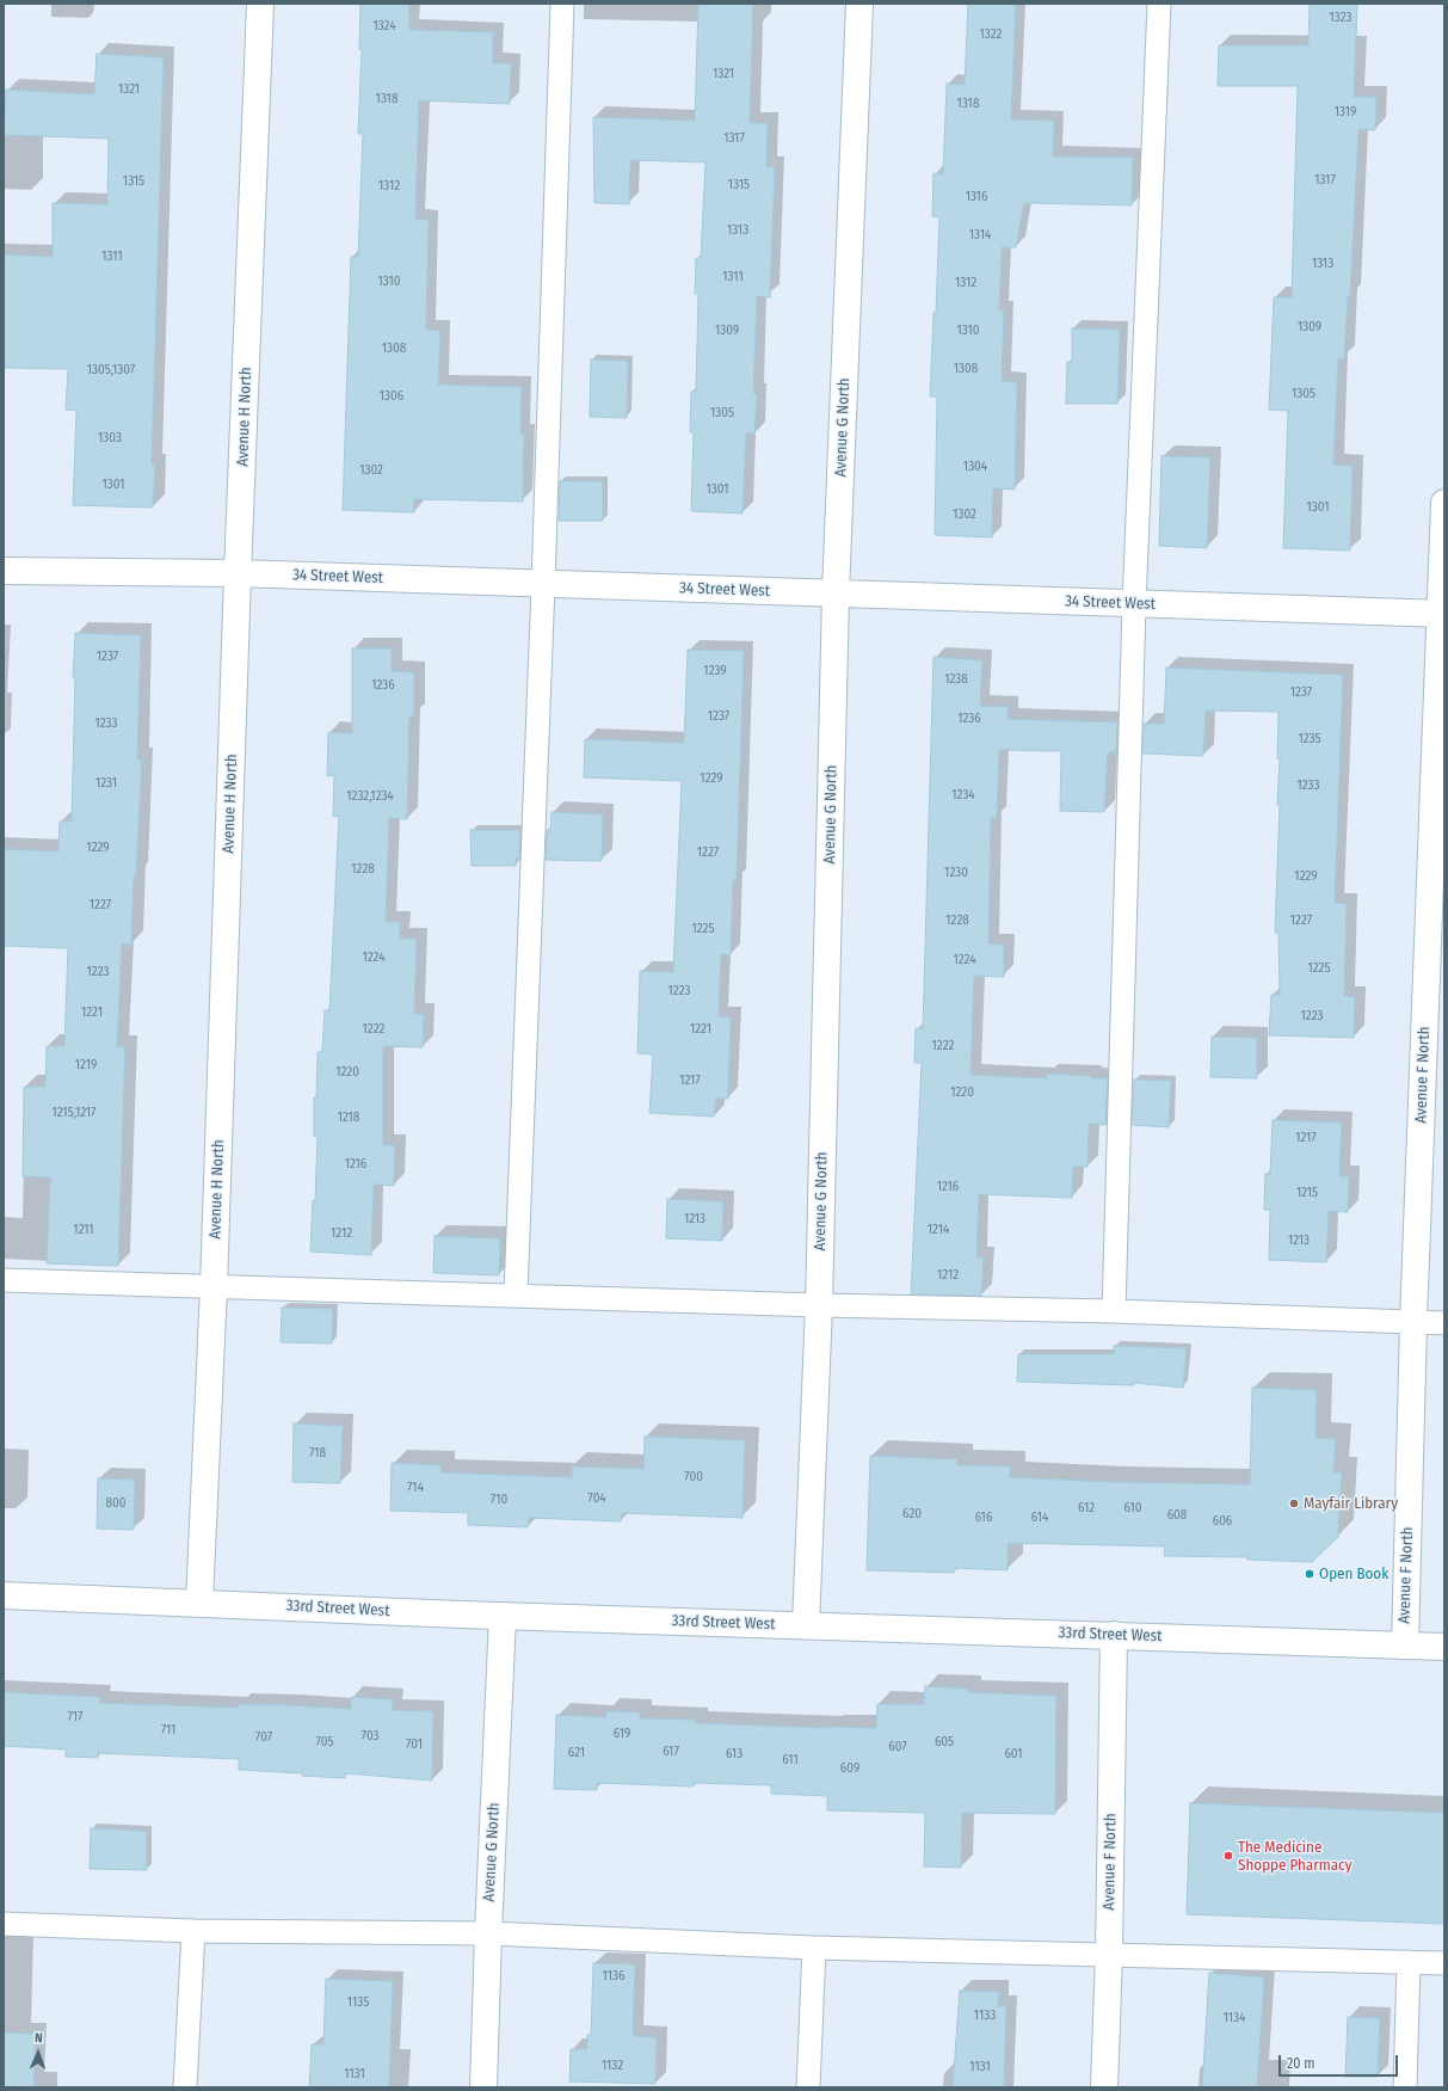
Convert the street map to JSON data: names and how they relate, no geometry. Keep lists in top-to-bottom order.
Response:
{
  "streets": {
    "street": [
      "Avenue H North",
      "Avenue G North",
      "34 Street West",
      "Avenue F North",
      "33rd Street West"
    ]
  },
  "crossings": [
    ["Avenue H North", "34 Street West"],
    ["Avenue H North", "33rd Street West"],
    ["Avenue G North", "34 Street West"],
    ["Avenue G North", "33rd Street West"],
    ["34 Street West", "Avenue F North"],
    ["Avenue F North", "33rd Street West"]
  ],
  "places": ["Mayfair Library", "Open Book", "The Medicine Shoppe Pharmacy"],
  "house_numbers": [
    "1323",
    "1324",
    "1322",
    "1321",
    "1321",
    "1318",
    "1318",
    "1319",
    "1317",
    "1317",
    "1315",
    "1315",
    "1312",
    "1316",
    "1313",
    "1314",
    "1311",
    "1313",
    "1311",
    "1310",
    "1312",
    "1309",
    "1309",
    "1310",
    "1308",
    "1308",
    "1305,1307",
    "1305",
    "1306",
    "1305",
    "1303",
    "1304",
    "1302",
    "1301",
    "1301",
    "1301",
    "1302",
    "1237",
    "1239",
    "1238",
    "1236",
    "1237",
    "1237",
    "1236",
    "1233",
    "1235",
    "1229",
    "1231",
    "1233",
    "1234",
    "1232,1234",
    "1229",
    "1227",
    "1228",
    "1230",
    "1229",
    "1227",
    "1228",
    "1227",
    "1225",
    "1224",
    "1224",
    "1225",
    "1223",
    "1223",
    "1221",
    "1223",
    "1222",
    "1221",
    "1222",
    "1219",
    "1220",
    "1217",
    "1220",
    "1215,1217",
    "1218",
    "1217",
    "1216",
    "1216",
    "1215",
    "1213",
    "1211",
    "1214",
    "1212",
    "1213",
    "1212",
    "718",
    "700",
    "714",
    "704",
    "710",
    "800",
    "612",
    "610",
    "620",
    "608",
    "616",
    "614",
    "606",
    "717",
    "711",
    "619",
    "703",
    "707",
    "705",
    "605",
    "701",
    "607",
    "617",
    "621",
    "613",
    "601",
    "611",
    "609",
    "1136",
    "1135",
    "1133",
    "1134",
    "1132",
    "1131",
    "1131"
  ],
  "scale_bar": "20 m",
  "north": "top"
}
